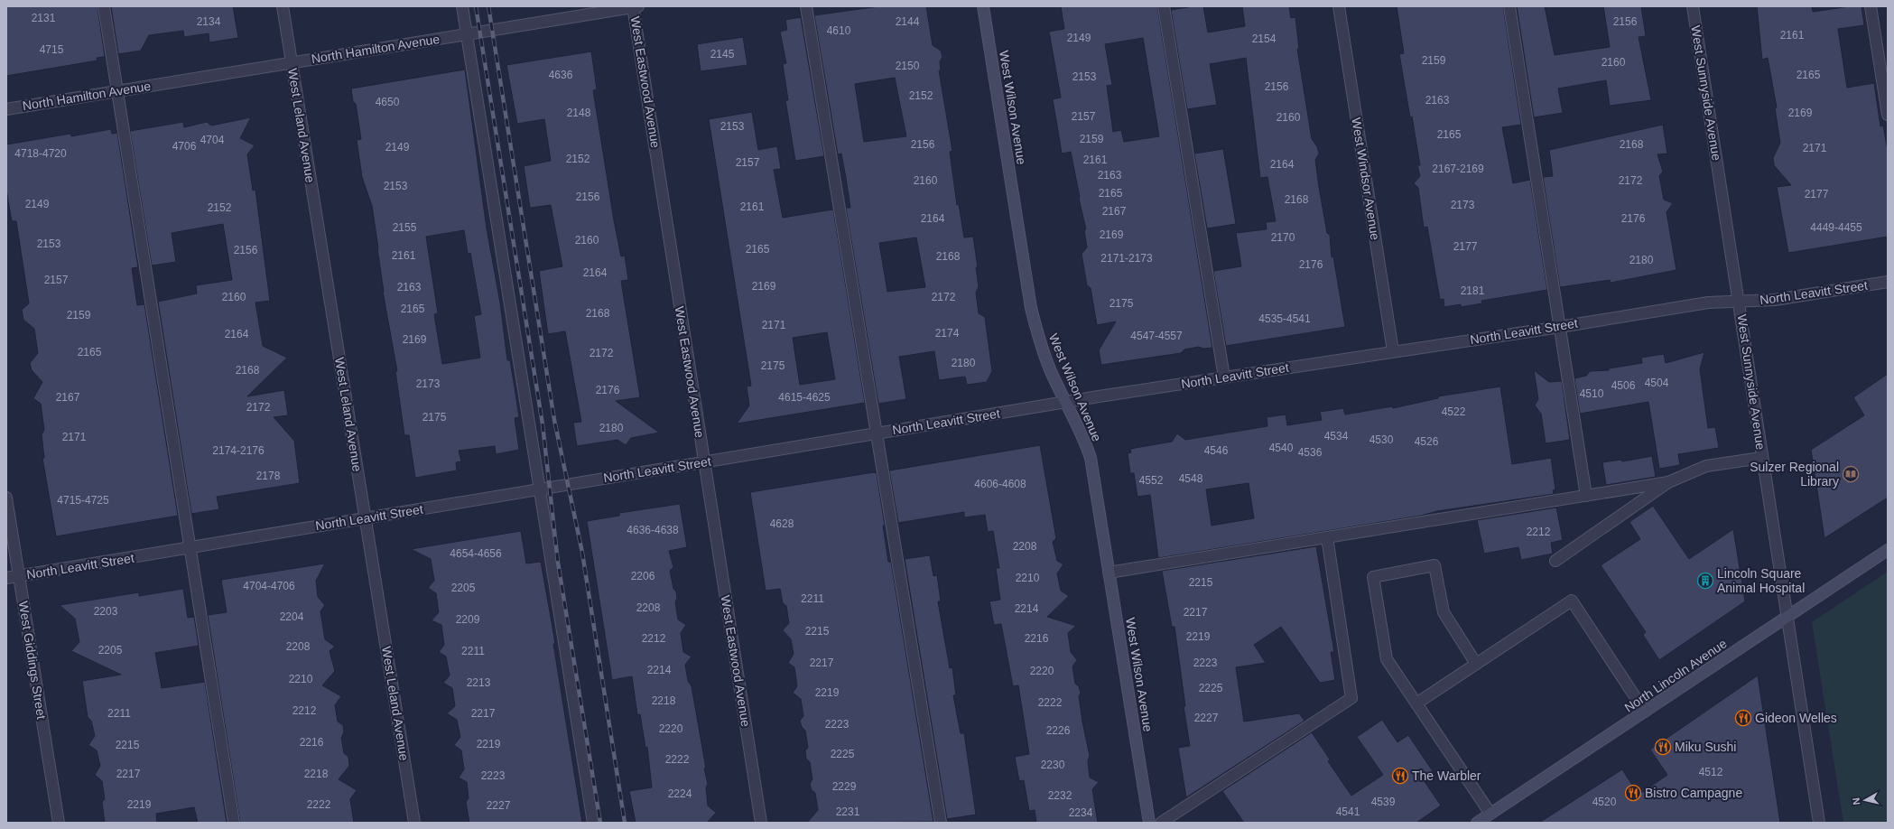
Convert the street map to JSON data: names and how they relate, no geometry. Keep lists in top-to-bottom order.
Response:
{
  "streets": {
    "street": [
      "North Hamilton Avenue",
      "West Eastwood Avenue",
      "West Sunnyside Avenue",
      "West Wilson Avenue",
      "West Leland Avenue",
      "West Windsor Avenue",
      "North Leavitt Street",
      "West Giddings Street",
      "North Lincoln Avenue"
    ]
  },
  "crossings": [
    ["North Hamilton Avenue", "West Eastwood Avenue"],
    ["North Hamilton Avenue", "West Leland Avenue"],
    ["West Eastwood Avenue", "North Leavitt Street"],
    ["West Sunnyside Avenue", "North Leavitt Street"],
    ["West Sunnyside Avenue", "North Lincoln Avenue"],
    ["West Wilson Avenue", "North Leavitt Street"],
    ["West Leland Avenue", "North Leavitt Street"],
    ["West Windsor Avenue", "North Leavitt Street"],
    ["North Leavitt Street", "West Giddings Street"]
  ],
  "places": {
    "library": ["Sulzer Regional Library"],
    "building": ["Lincoln Square Animal Hospital"],
    "restaurant": [
      "Gideon Welles",
      "Miku Sushi",
      "The Warbler",
      "Bistro Campagne"
    ]
  },
  "house_numbers": [
    "2131",
    "2134",
    "2144",
    "2156",
    "4610",
    "2161",
    "2149",
    "2154",
    "4715",
    "2145",
    "2159",
    "2160",
    "2150",
    "4636",
    "2165",
    "2153",
    "2156",
    "2152",
    "2163",
    "4650",
    "2148",
    "2169",
    "2157",
    "2160",
    "2153",
    "2165",
    "2159",
    "4704",
    "2156",
    "2168",
    "4706",
    "2149",
    "2171",
    "4718-4720",
    "2152",
    "2161",
    "2157",
    "2164",
    "2167-2169",
    "2163",
    "2160",
    "2172",
    "2153",
    "2165",
    "2177",
    "2156",
    "2168",
    "2149",
    "2173",
    "2161",
    "2152",
    "2167",
    "2164",
    "2176",
    "2155",
    "4449-4455",
    "2169",
    "2170",
    "2160",
    "2153",
    "2177",
    "2165",
    "2156",
    "2161",
    "2168",
    "2171-2173",
    "2180",
    "2176",
    "2164",
    "2157",
    "2169",
    "2163",
    "2181",
    "2160",
    "2172",
    "2175",
    "2165",
    "2168",
    "2159",
    "4535-4541",
    "2171",
    "2174",
    "2164",
    "4547-4557",
    "2169",
    "2165",
    "2172",
    "2180",
    "2175",
    "2168",
    "4504",
    "2173",
    "4506",
    "2176",
    "4510",
    "2167",
    "4615-4625",
    "2172",
    "4522",
    "2175",
    "2180",
    "4534",
    "2171",
    "4530",
    "4526",
    "4540",
    "2174-2176",
    "4546",
    "4536",
    "2178",
    "4548",
    "4552",
    "4606-4608",
    "4715-4725",
    "4628",
    "4636-4638",
    "2212",
    "2208",
    "4654-4656",
    "2206",
    "2210",
    "2215",
    "4704-4706",
    "2205",
    "2211",
    "2208",
    "2214",
    "2203",
    "2217",
    "2204",
    "2209",
    "2215",
    "2219",
    "2212",
    "2216",
    "2208",
    "2205",
    "2211",
    "2217",
    "2223",
    "2214",
    "2220",
    "2210",
    "2213",
    "2225",
    "2219",
    "2218",
    "2222",
    "2212",
    "2211",
    "2217",
    "2227",
    "2223",
    "2220",
    "2226",
    "2216",
    "2219",
    "2215",
    "2225",
    "2222",
    "2230",
    "4512",
    "2217",
    "2218",
    "2223",
    "2229",
    "2224",
    "2232",
    "4539",
    "4520",
    "2219",
    "2222",
    "2227",
    "2231",
    "4541",
    "2234"
  ],
  "north": "left"
}
